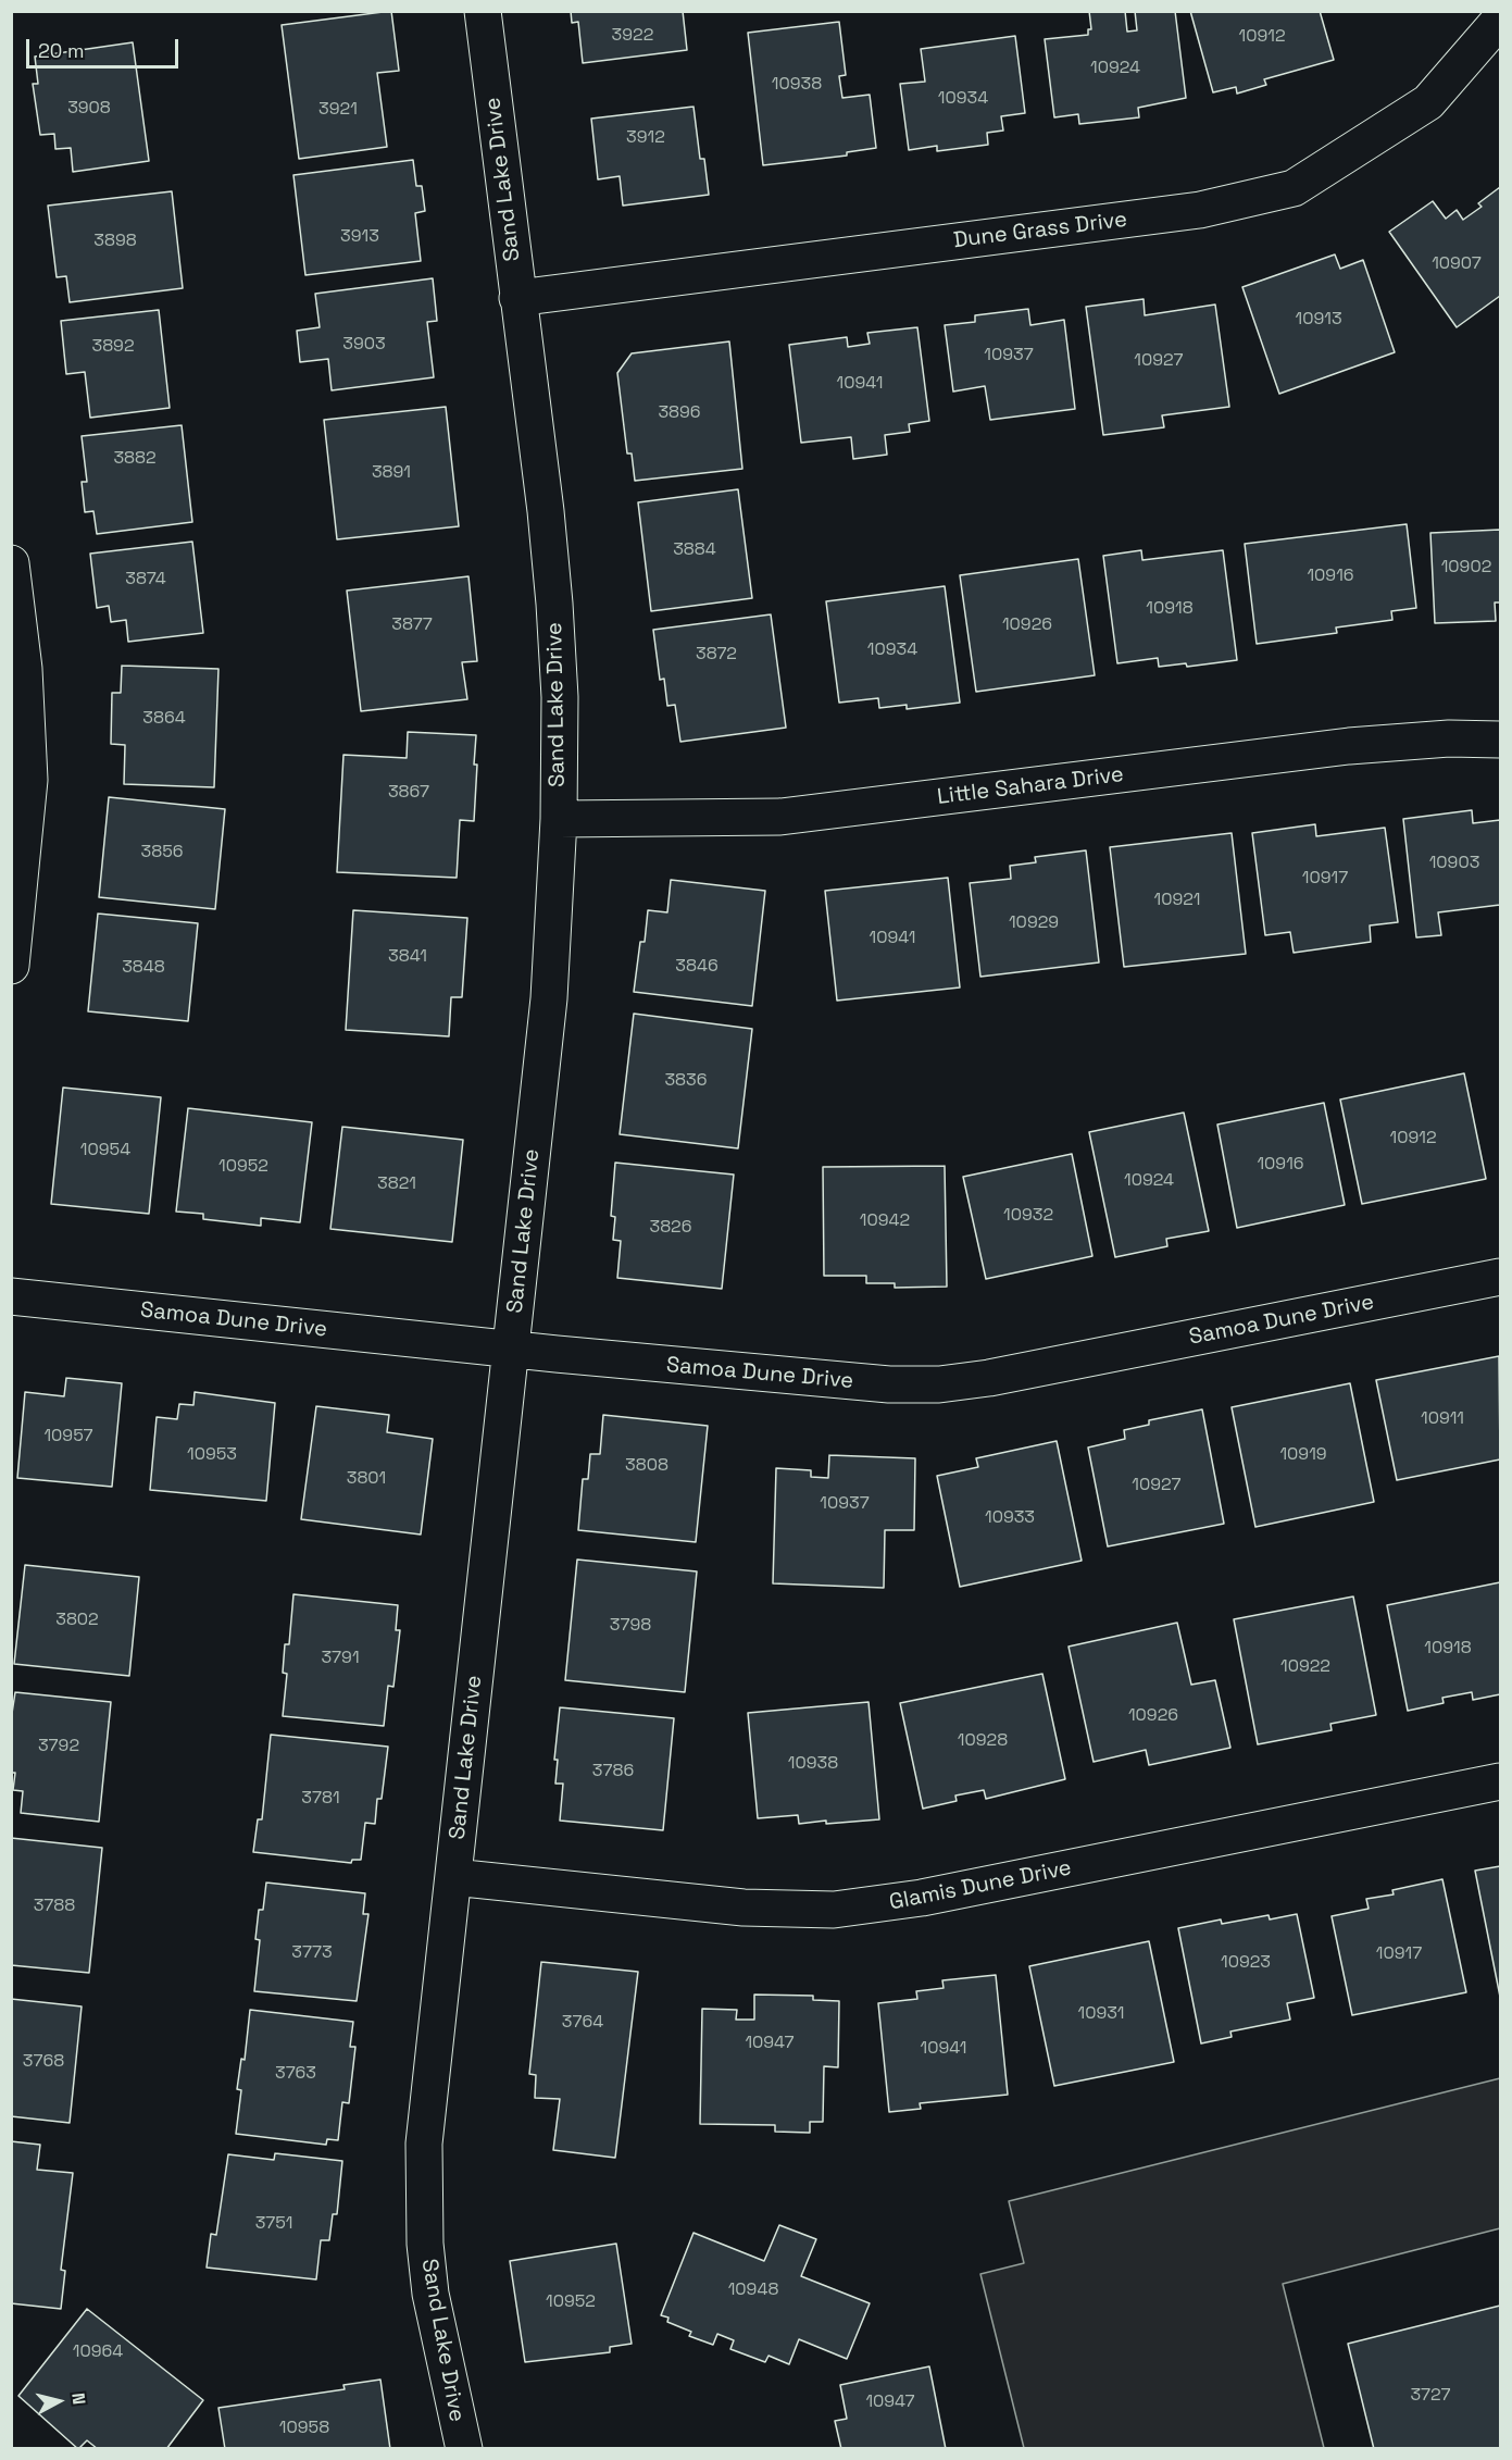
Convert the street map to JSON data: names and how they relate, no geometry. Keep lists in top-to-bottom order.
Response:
{
  "streets": {
    "street": [
      "Sand Lake Drive",
      "Dune Grass Drive",
      "Little Sahara Drive",
      "Samoa Dune Drive",
      "Glamis Dune Drive"
    ]
  },
  "crossings": [
    ["Sand Lake Drive", "Dune Grass Drive"],
    ["Sand Lake Drive", "Little Sahara Drive"],
    ["Sand Lake Drive", "Samoa Dune Drive"],
    ["Sand Lake Drive", "Glamis Dune Drive"]
  ],
  "house_numbers": [
    "3922",
    "10912",
    "10924",
    "10938",
    "10934",
    "3908",
    "3921",
    "3912",
    "3913",
    "3898",
    "10907",
    "10913",
    "3903",
    "3892",
    "10937",
    "10927",
    "10941",
    "3896",
    "3882",
    "3891",
    "3884",
    "10902",
    "10916",
    "3874",
    "10918",
    "3877",
    "10926",
    "10934",
    "3872",
    "3864",
    "3867",
    "3856",
    "10903",
    "10917",
    "10921",
    "10929",
    "10941",
    "3841",
    "3846",
    "3848",
    "3836",
    "10912",
    "10954",
    "10916",
    "10952",
    "10924",
    "3821",
    "10932",
    "10942",
    "3826",
    "10911",
    "10957",
    "10953",
    "10919",
    "3808",
    "3801",
    "10927",
    "10937",
    "10933",
    "3802",
    "3798",
    "10918",
    "3791",
    "10922",
    "10926",
    "10928",
    "3792",
    "10938",
    "3786",
    "3781",
    "3788",
    "3773",
    "10917",
    "10923",
    "10931",
    "3764",
    "10947",
    "10941",
    "3768",
    "3763",
    "3751",
    "10948",
    "10952",
    "10964",
    "3727",
    "10947",
    "10958"
  ],
  "scale_bar": "20 m",
  "north": "right"
}
